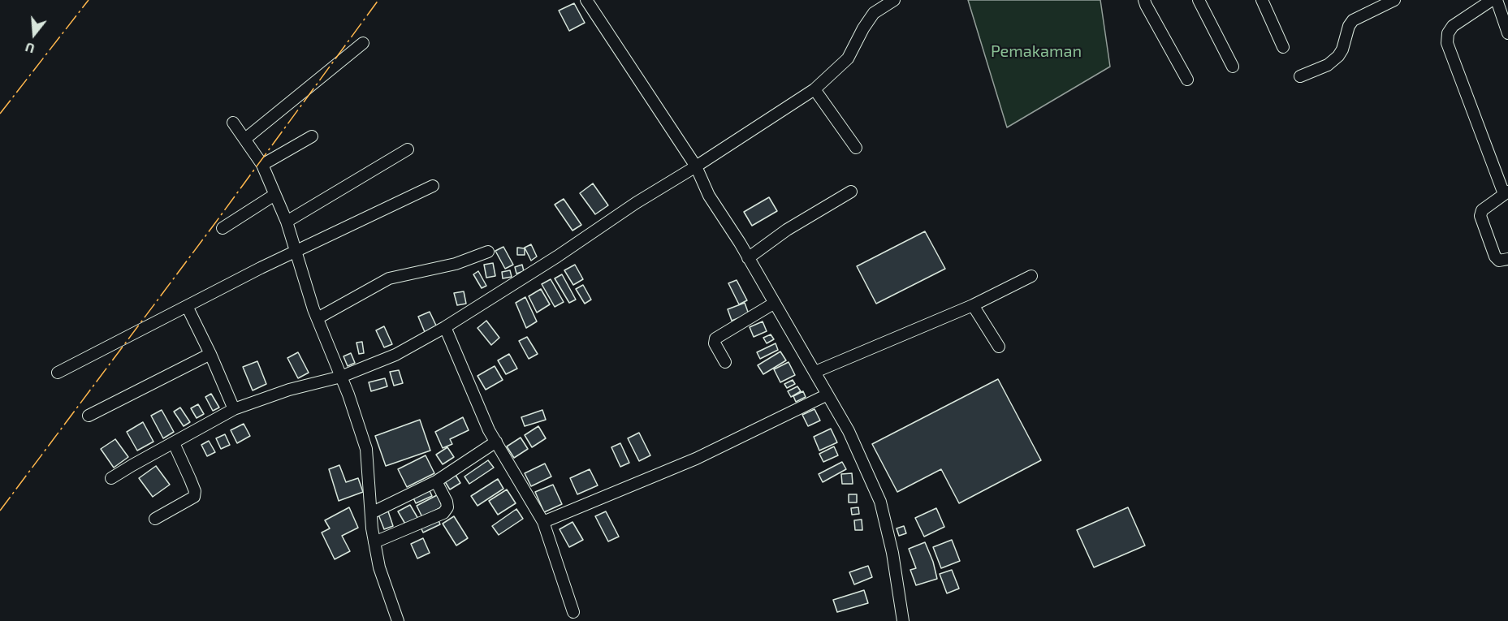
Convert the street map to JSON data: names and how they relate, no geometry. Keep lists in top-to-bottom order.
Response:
{
  "parks": ["Pemakaman"],
  "north": "bottom"
}
